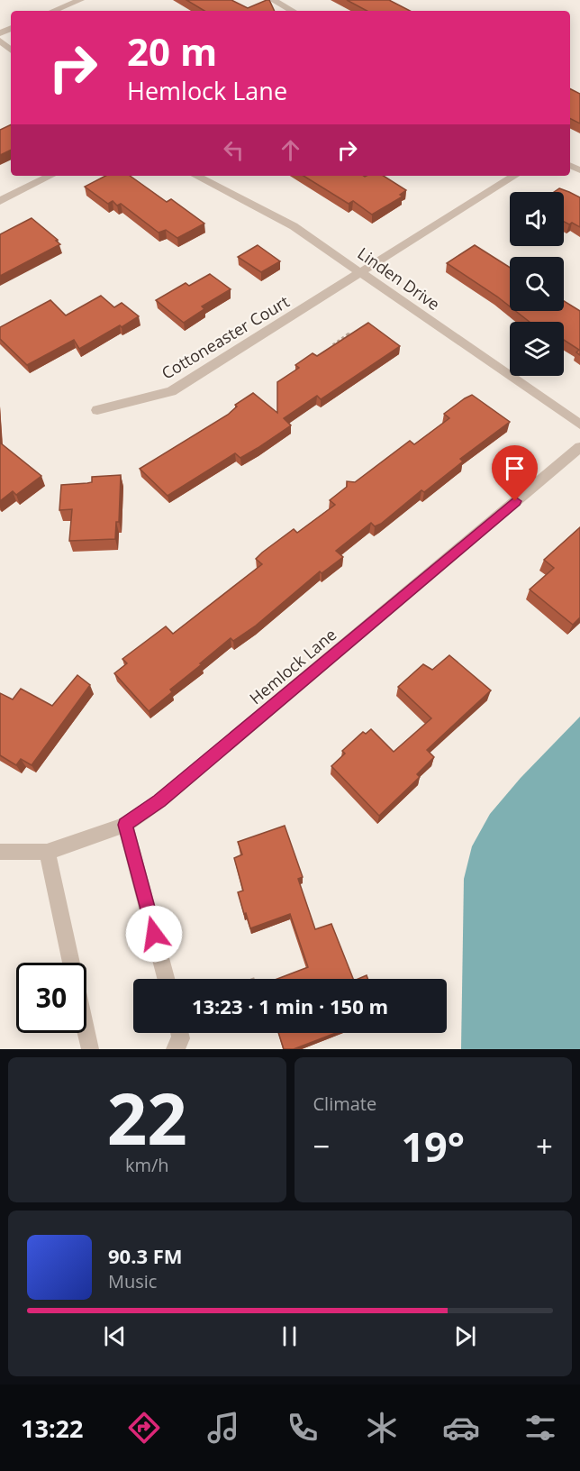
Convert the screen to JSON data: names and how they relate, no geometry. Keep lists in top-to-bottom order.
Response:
{
  "streets": {
    "street": ["Linden Drive", "Cottoneaster Court", "Hemlock Lane"]
  },
  "crossings": [
    ["Linden Drive", "Cottoneaster Court"]
  ],
  "page": {
    "turn": ["20 m", "Hemlock Lane"],
    "limit": "30",
    "trip": "13:23 · 1 min · 150 m",
    "tile": [
      ["22", "km/h"],
      "Climate"
    ],
    "heat": ["−", "19°", "+"],
    "song": ["90.3 FM", "Music"],
    "tabs": "13:22"
  }
}
